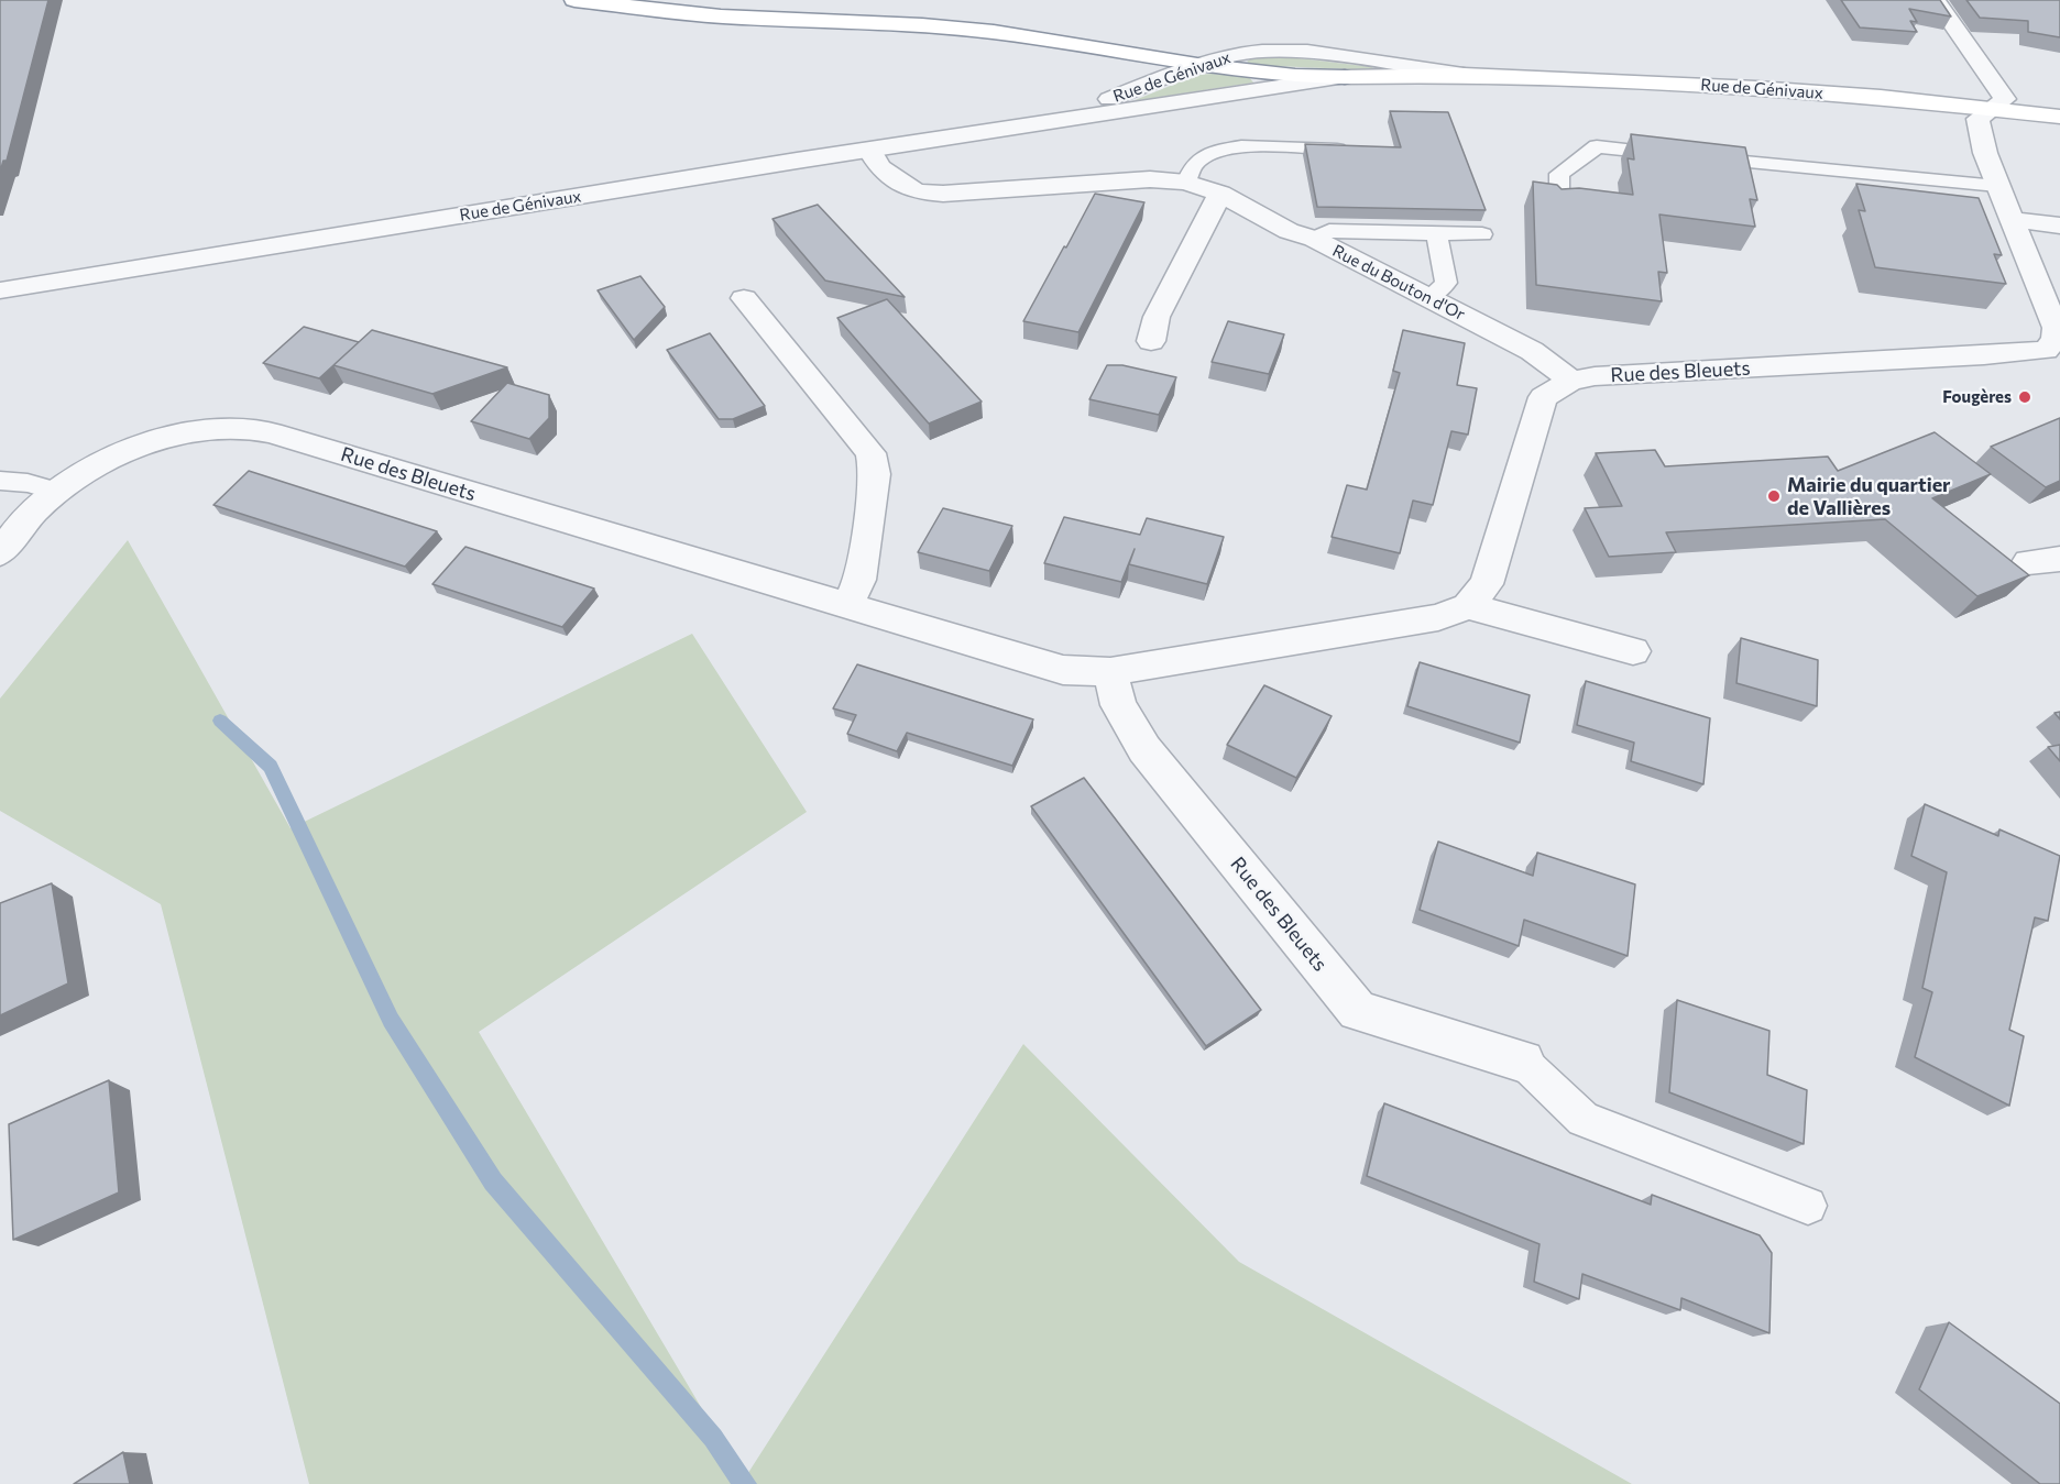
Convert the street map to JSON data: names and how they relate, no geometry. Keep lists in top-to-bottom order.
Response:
{
  "streets": {
    "main road": ["Rue de Génivaux"],
    "street": ["Rue du Bouton d'Or", "Rue des Bleuets"]
  },
  "crossings": [
    ["Rue de Génivaux", "Rue du Bouton d'Or"],
    ["Rue du Bouton d'Or", "Rue des Bleuets"]
  ],
  "places": ["Fougères", "Mairie du quartier de Vallières"]
}
